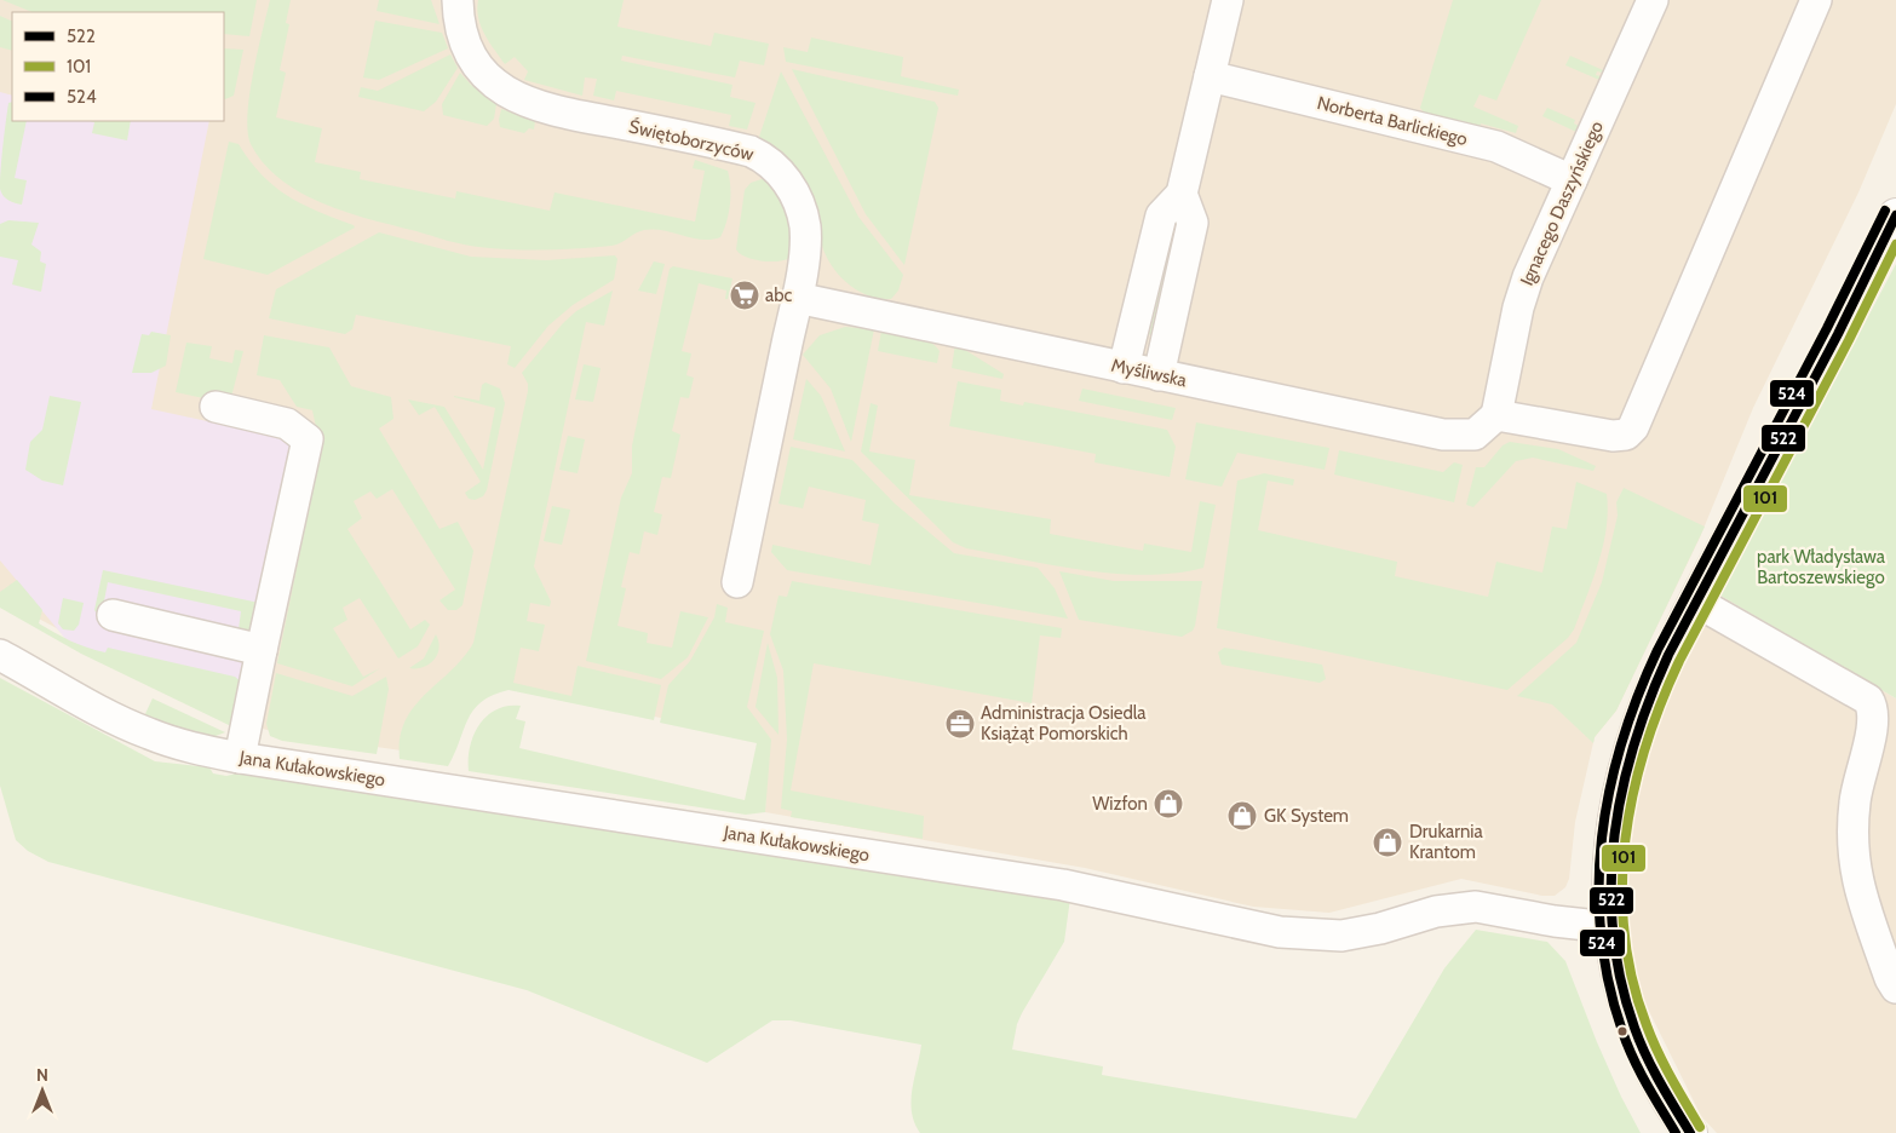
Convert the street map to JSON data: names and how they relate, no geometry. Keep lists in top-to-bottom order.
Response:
{
  "streets": {
    "street": [
      "Norberta Barlickiego",
      "Świętoborzyców",
      "Ignacego Daszyńskiego",
      "Myśliwska",
      "Jana Kułakowskiego"
    ]
  },
  "crossings": [
    ["Norberta Barlickiego", "Ignacego Daszyńskiego"],
    ["Świętoborzyców", "Myśliwska"],
    ["Ignacego Daszyńskiego", "Myśliwska"]
  ],
  "parks": ["park Władysława Bartoszewskiego"],
  "places": {
    "supermarket": ["abc"],
    "office": ["Administracja Osiedla Książąt Pomorskich"],
    "shop": ["Wizfon", "GK System", "Drukarnia Krantom"]
  },
  "lines": ["transit line 524", "transit line 522", "transit line 101"],
  "legend": ["522", "101", "524"],
  "north": "top"
}
